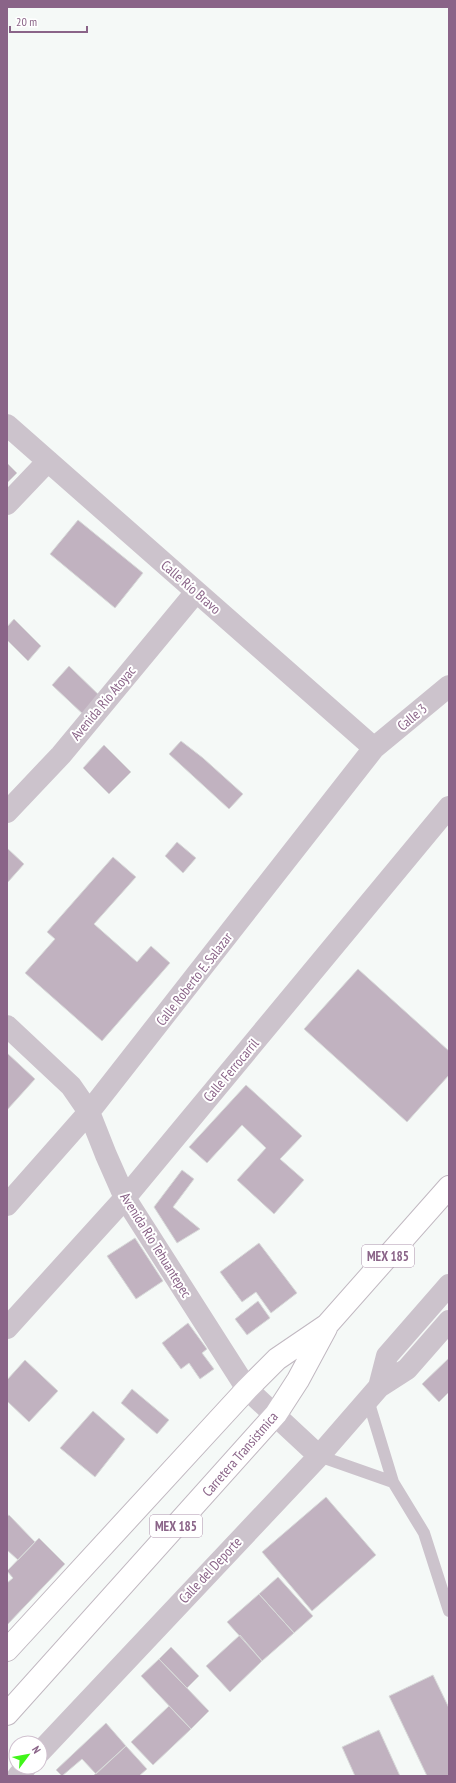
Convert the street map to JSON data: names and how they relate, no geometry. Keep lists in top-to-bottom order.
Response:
{
  "streets": {
    "main road": ["MEX 185", "Carretera Transistmica"],
    "street": [
      "Calle Río Bravo",
      "Avenida Río Atoyac",
      "Calle 3",
      "Calle Roberto E. Salazar",
      "Calle Ferrocarril",
      "Avenida Río Tehuantepec",
      "Calle del Deporte"
    ]
  },
  "crossings": [
    ["Calle Río Bravo", "Avenida Río Atoyac"],
    ["Calle Río Bravo", "Calle 3"],
    ["Calle Río Bravo", "Calle Roberto E. Salazar"],
    ["Calle 3", "Calle Roberto E. Salazar"],
    ["Calle Roberto E. Salazar", "Avenida Río Tehuantepec"],
    ["Calle Ferrocarril", "Avenida Río Tehuantepec"],
    ["Avenida Río Tehuantepec", "Carretera Transistmica"],
    ["Avenida Río Tehuantepec", "Calle del Deporte"]
  ],
  "scale_bar": "20 m",
  "north": "top right"
}
